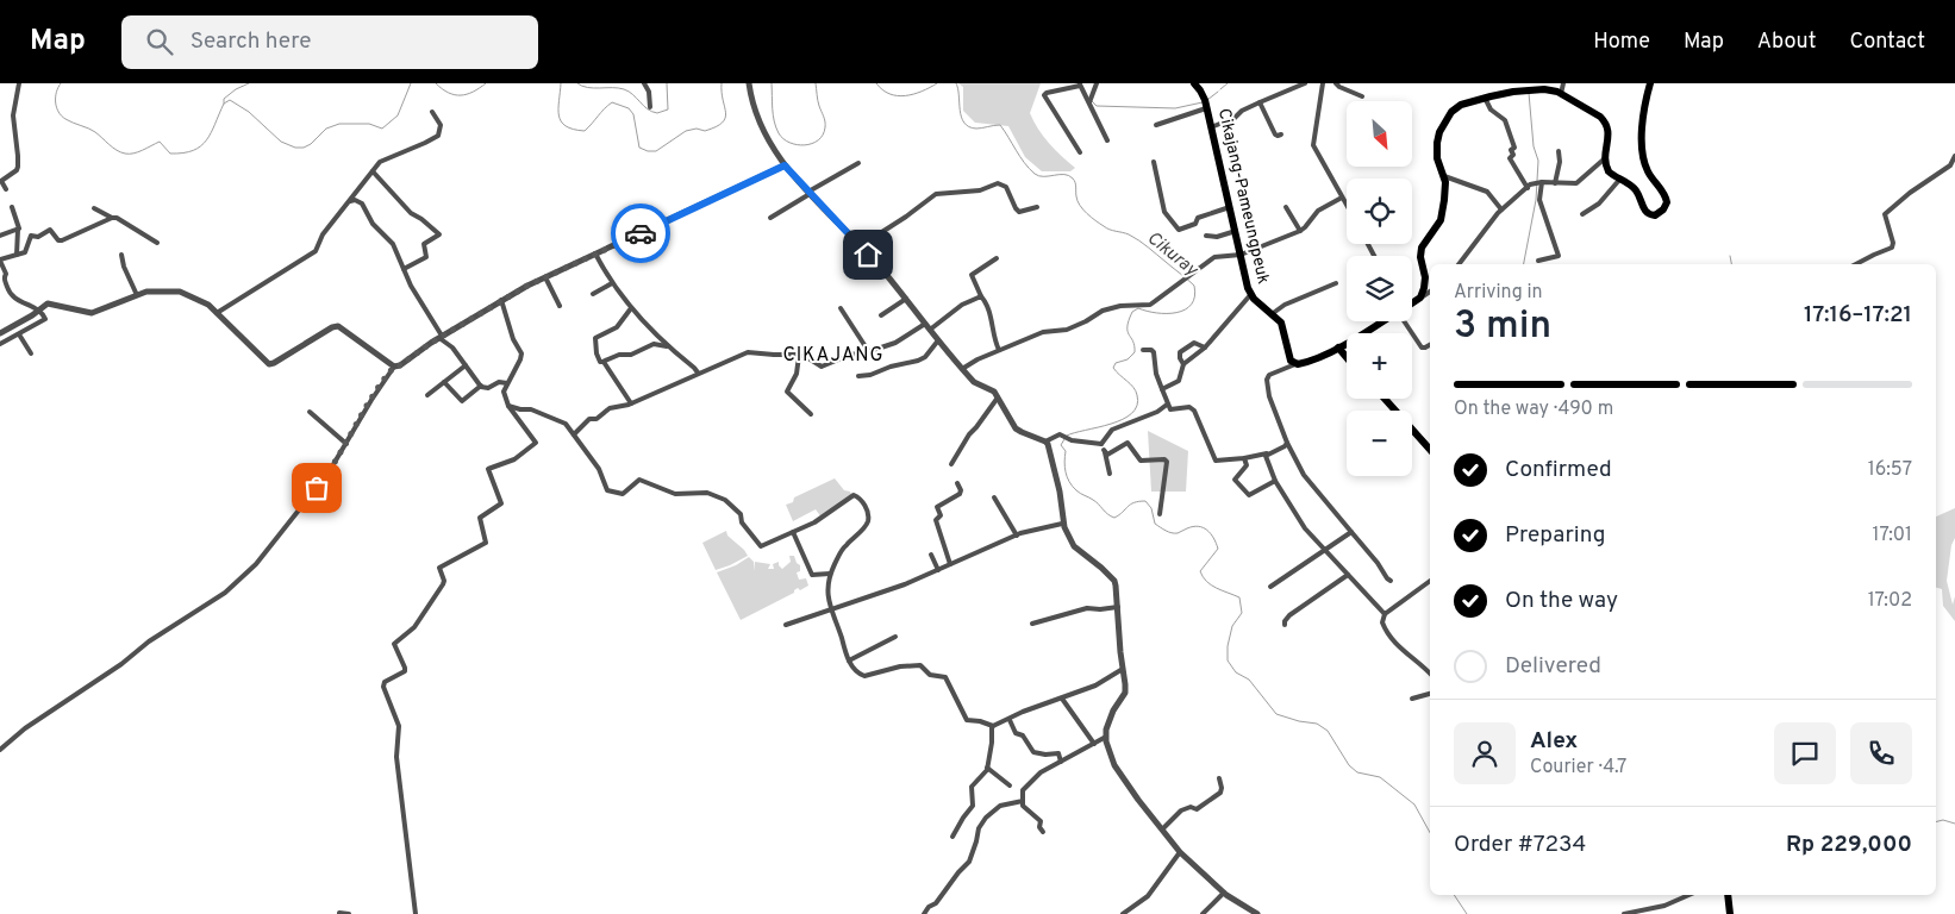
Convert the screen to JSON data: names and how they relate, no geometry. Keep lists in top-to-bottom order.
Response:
{
  "streets": {
    "main road": ["Cikajang-Pameungpeuk"]
  },
  "districts": ["CIKAJANG"],
  "water": ["Cikuray"],
  "north": "bottom right",
  "page": {
    "header": "Map",
    "search": "Search here",
    "nav": [
      "Home",
      "Map",
      "About",
      "Contact"
    ],
    "map_buttons": ["+", "−"],
    "heading": ["3 min", "Arriving in", "17:16–17:21"],
    "panel": [
      "Alex",
      "Courier · 4.7",
      "Order #7234",
      "Rp 229,000"
    ],
    "bar": "On the way · 490 m",
    "list": [
      ["Confirmed", "16:57"],
      ["Preparing", "17:01"],
      ["On the way", "17:02"],
      "Delivered"
    ]
  }
}
